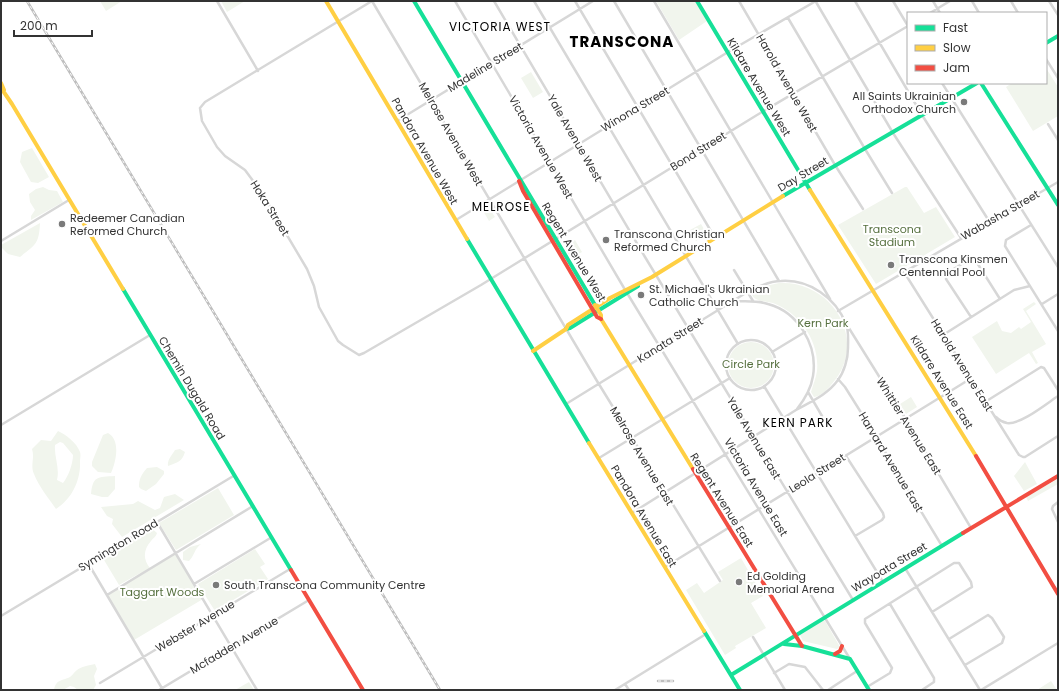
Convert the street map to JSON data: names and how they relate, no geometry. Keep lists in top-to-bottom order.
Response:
{
  "streets": {
    "street": [
      "Madeline Street",
      "Harold Avenue West",
      "Kildare Avenue West",
      "Winona Street",
      "Melrose Avenue West",
      "Yale Avenue West",
      "Victoria Avenue West",
      "Pandora Avenue West",
      "Bond Street",
      "Day Street",
      "Hoka Street",
      "Wabasha Street",
      "Regent Avenue West",
      "Kanata Street",
      "Harold Avenue East",
      "Kildare Avenue East",
      "Chemin Dugald Road",
      "Whittier Avenue East",
      "Yale Avenue East",
      "Melrose Avenue East",
      "Harvard Avenue East",
      "Leola Street",
      "Victoria Avenue East",
      "Regent Avenue East",
      "Pandora Avenue East",
      "Symington Road",
      "Wayoata Street",
      "Webster Avenue",
      "Mcfadden Avenue"
    ]
  },
  "crossings": [
    ["Madeline Street", "Melrose Avenue West"],
    ["Madeline Street", "Yale Avenue West"],
    ["Madeline Street", "Victoria Avenue West"],
    ["Madeline Street", "Pandora Avenue West"],
    ["Madeline Street", "Regent Avenue West"],
    ["Harold Avenue West", "Winona Street"],
    ["Harold Avenue West", "Bond Street"],
    ["Harold Avenue West", "Day Street"],
    ["Kildare Avenue West", "Winona Street"],
    ["Kildare Avenue West", "Bond Street"],
    ["Kildare Avenue West", "Day Street"],
    ["Kildare Avenue West", "Kildare Avenue East"],
    ["Winona Street", "Melrose Avenue West"],
    ["Winona Street", "Yale Avenue West"],
    ["Winona Street", "Victoria Avenue West"],
    ["Winona Street", "Pandora Avenue West"],
    ["Winona Street", "Regent Avenue West"],
    ["Melrose Avenue West", "Bond Street"],
    ["Melrose Avenue West", "Day Street"],
    ["Melrose Avenue West", "Hoka Street"],
    ["Melrose Avenue West", "Melrose Avenue East"],
    ["Yale Avenue West", "Bond Street"],
    ["Yale Avenue West", "Day Street"],
    ["Yale Avenue West", "Yale Avenue East"],
    ["Victoria Avenue West", "Bond Street"],
    ["Victoria Avenue West", "Day Street"],
    ["Victoria Avenue West", "Victoria Avenue East"],
    ["Pandora Avenue West", "Bond Street"],
    ["Pandora Avenue West", "Day Street"],
    ["Pandora Avenue West", "Hoka Street"],
    ["Pandora Avenue West", "Pandora Avenue East"],
    ["Bond Street", "Hoka Street"],
    ["Bond Street", "Regent Avenue West"],
    ["Day Street", "Regent Avenue West"],
    ["Day Street", "Kildare Avenue East"],
    ["Day Street", "Yale Avenue East"],
    ["Day Street", "Melrose Avenue East"],
    ["Day Street", "Victoria Avenue East"],
    ["Day Street", "Pandora Avenue East"],
    ["Wabasha Street", "Kanata Street"],
    ["Wabasha Street", "Harold Avenue East"],
    ["Wabasha Street", "Kildare Avenue East"],
    ["Wabasha Street", "Whittier Avenue East"],
    ["Regent Avenue West", "Regent Avenue East"],
    ["Kanata Street", "Whittier Avenue East"],
    ["Kanata Street", "Yale Avenue East"],
    ["Kanata Street", "Melrose Avenue East"],
    ["Kanata Street", "Victoria Avenue East"],
    ["Kanata Street", "Regent Avenue East"],
    ["Kanata Street", "Pandora Avenue East"],
    ["Harold Avenue East", "Leola Street"],
    ["Kildare Avenue East", "Leola Street"],
    ["Kildare Avenue East", "Wayoata Street"],
    ["Chemin Dugald Road", "Symington Road"],
    ["Chemin Dugald Road", "Webster Avenue"],
    ["Chemin Dugald Road", "Mcfadden Avenue"],
    ["Whittier Avenue East", "Leola Street"],
    ["Whittier Avenue East", "Wayoata Street"],
    ["Yale Avenue East", "Leola Street"],
    ["Yale Avenue East", "Wayoata Street"],
    ["Melrose Avenue East", "Leola Street"],
    ["Harvard Avenue East", "Leola Street"],
    ["Harvard Avenue East", "Wayoata Street"],
    ["Leola Street", "Victoria Avenue East"],
    ["Leola Street", "Regent Avenue East"],
    ["Leola Street", "Pandora Avenue East"],
    ["Victoria Avenue East", "Wayoata Street"],
    ["Regent Avenue East", "Wayoata Street"],
    ["Pandora Avenue East", "Wayoata Street"]
  ],
  "districts": [
    "VICTORIA WEST",
    "TRANSCONA",
    "MELROSE",
    "KERN PARK"
  ],
  "parks": [
    "Transcona Stadium",
    "Kern Park",
    "Circle Park",
    "Taggart Woods"
  ],
  "places": [
    "All Saints Ukrainian Orthodox Church",
    "Redeemer Canadian Reformed Church",
    "Transcona Christian Reformed Church",
    "Transcona Kinsmen Centennial Pool",
    "St. Michael's Ukrainian Catholic Church",
    "Ed Golding Memorial Arena",
    "South Transcona Community Centre"
  ],
  "legend": ["Fast", "Slow", "Jam"],
  "scale_bar": "200 m"
}
